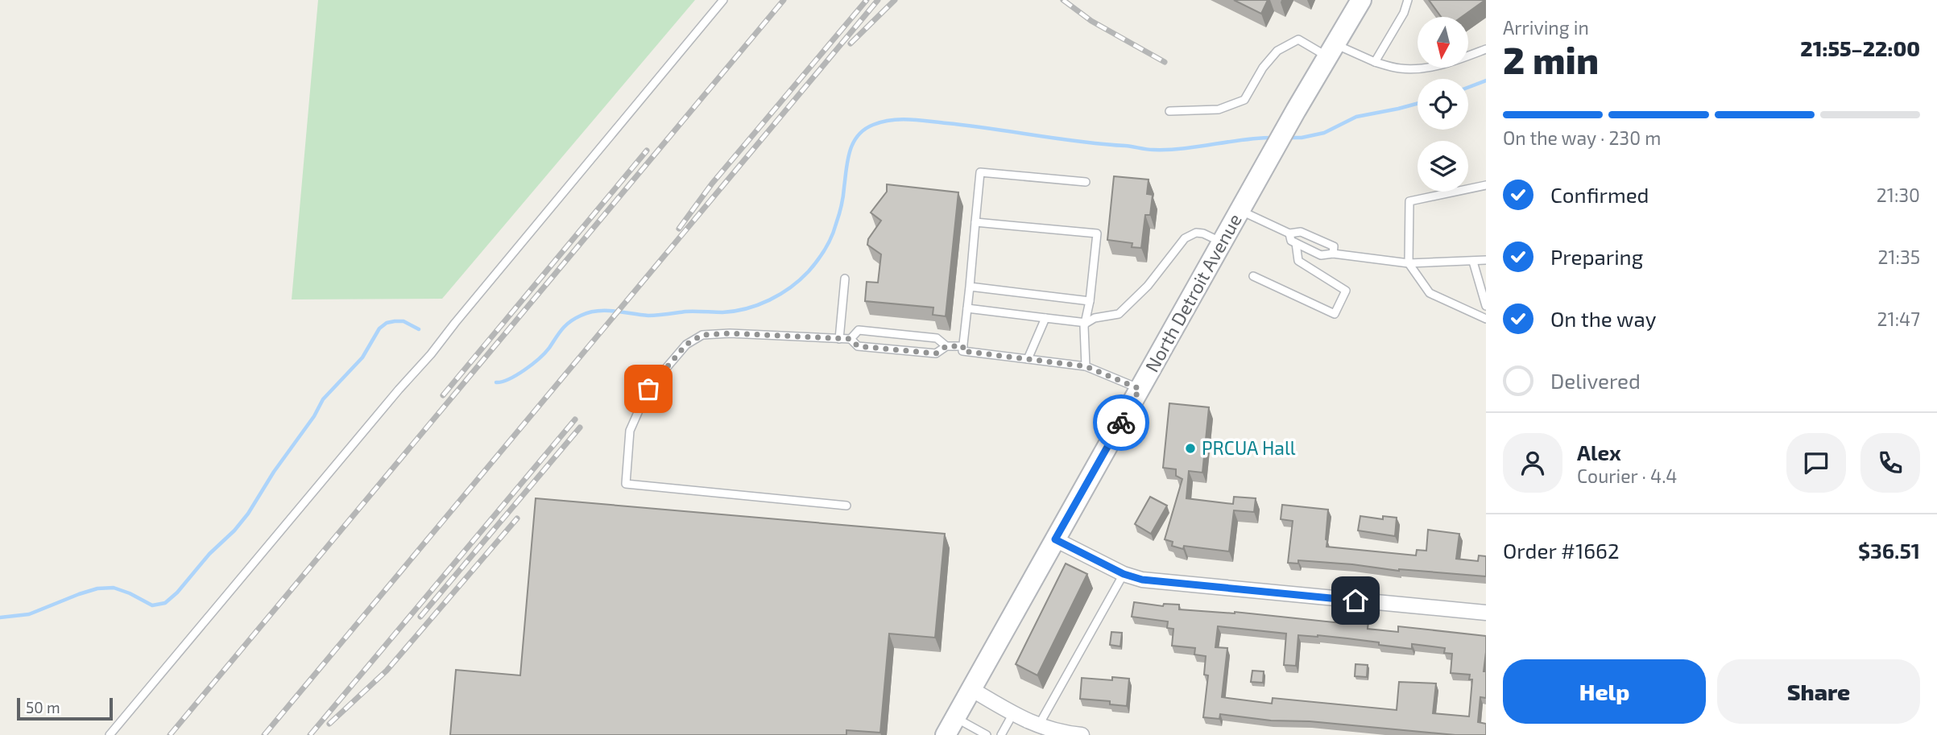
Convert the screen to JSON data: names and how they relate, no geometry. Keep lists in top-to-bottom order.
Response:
{
  "streets": {
    "main road": ["North Detroit Avenue"]
  },
  "places": ["PRCUA Hall"],
  "scale_bar": "50 m",
  "north": "bottom",
  "page": {
    "heading": ["2 min", "Arriving in", "21:55–22:00"],
    "panel": [
      "Alex",
      "Courier · 4.4",
      "Order #1662",
      "$36.51"
    ],
    "bar": "On the way · 230 m",
    "list": [
      ["Confirmed", "21:30"],
      ["Preparing", "21:35"],
      ["On the way", "21:47"],
      "Delivered"
    ],
    "buttons": ["Help", "Share"],
    "scale": "50 m"
  }
}
